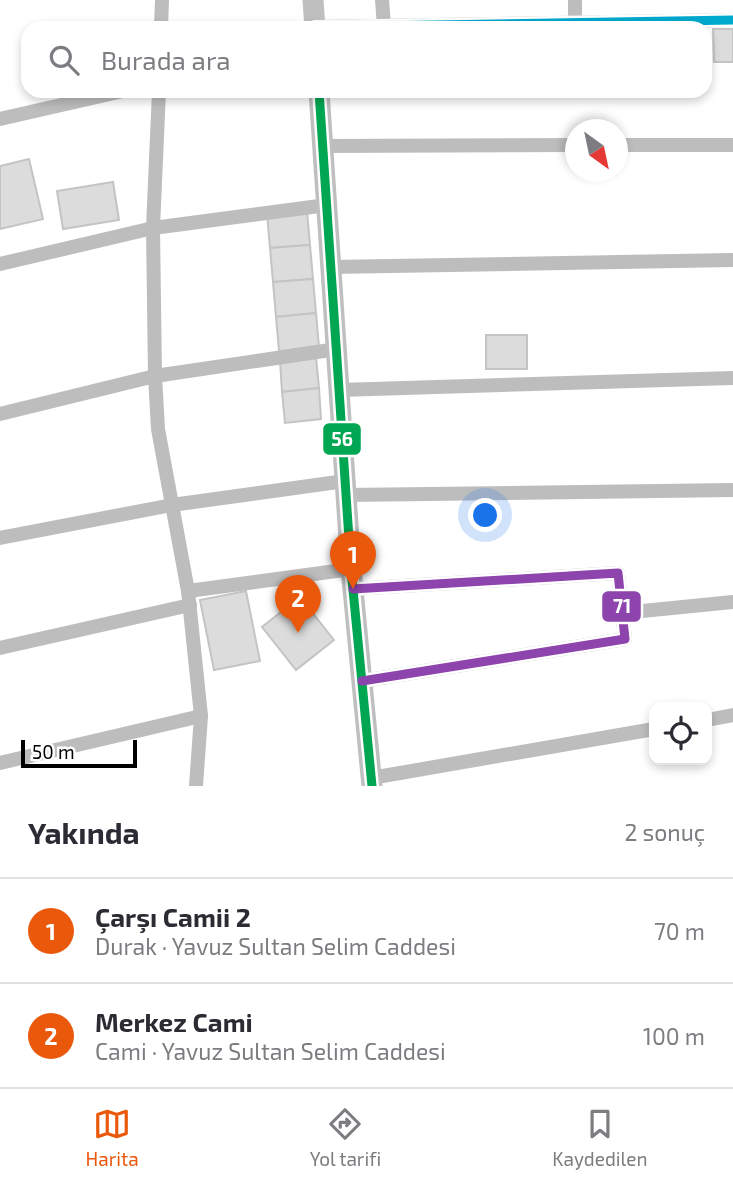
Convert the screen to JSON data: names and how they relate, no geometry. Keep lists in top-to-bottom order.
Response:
{
  "lines": ["transit line 56", "transit line 71"],
  "scale_bar": "50 m",
  "north": "bottom right",
  "page": {
    "search": "Burada ara",
    "pins": ["1", "2"],
    "scale": "50 m",
    "heading": ["Yakında", "2 sonuç"],
    "list": [
      {
        "mark": "1",
        "name": "Çarşı Camii 2",
        "note": "Durak · Yavuz Sultan Selim Caddesi",
        "value": "70 m"
      },
      {
        "mark": "2",
        "name": "Merkez Cami",
        "note": "Cami · Yavuz Sultan Selim Caddesi",
        "value": "100 m"
      }
    ],
    "nav": ["Harita", "Yol tarifi", "Kaydedilen"]
  }
}
